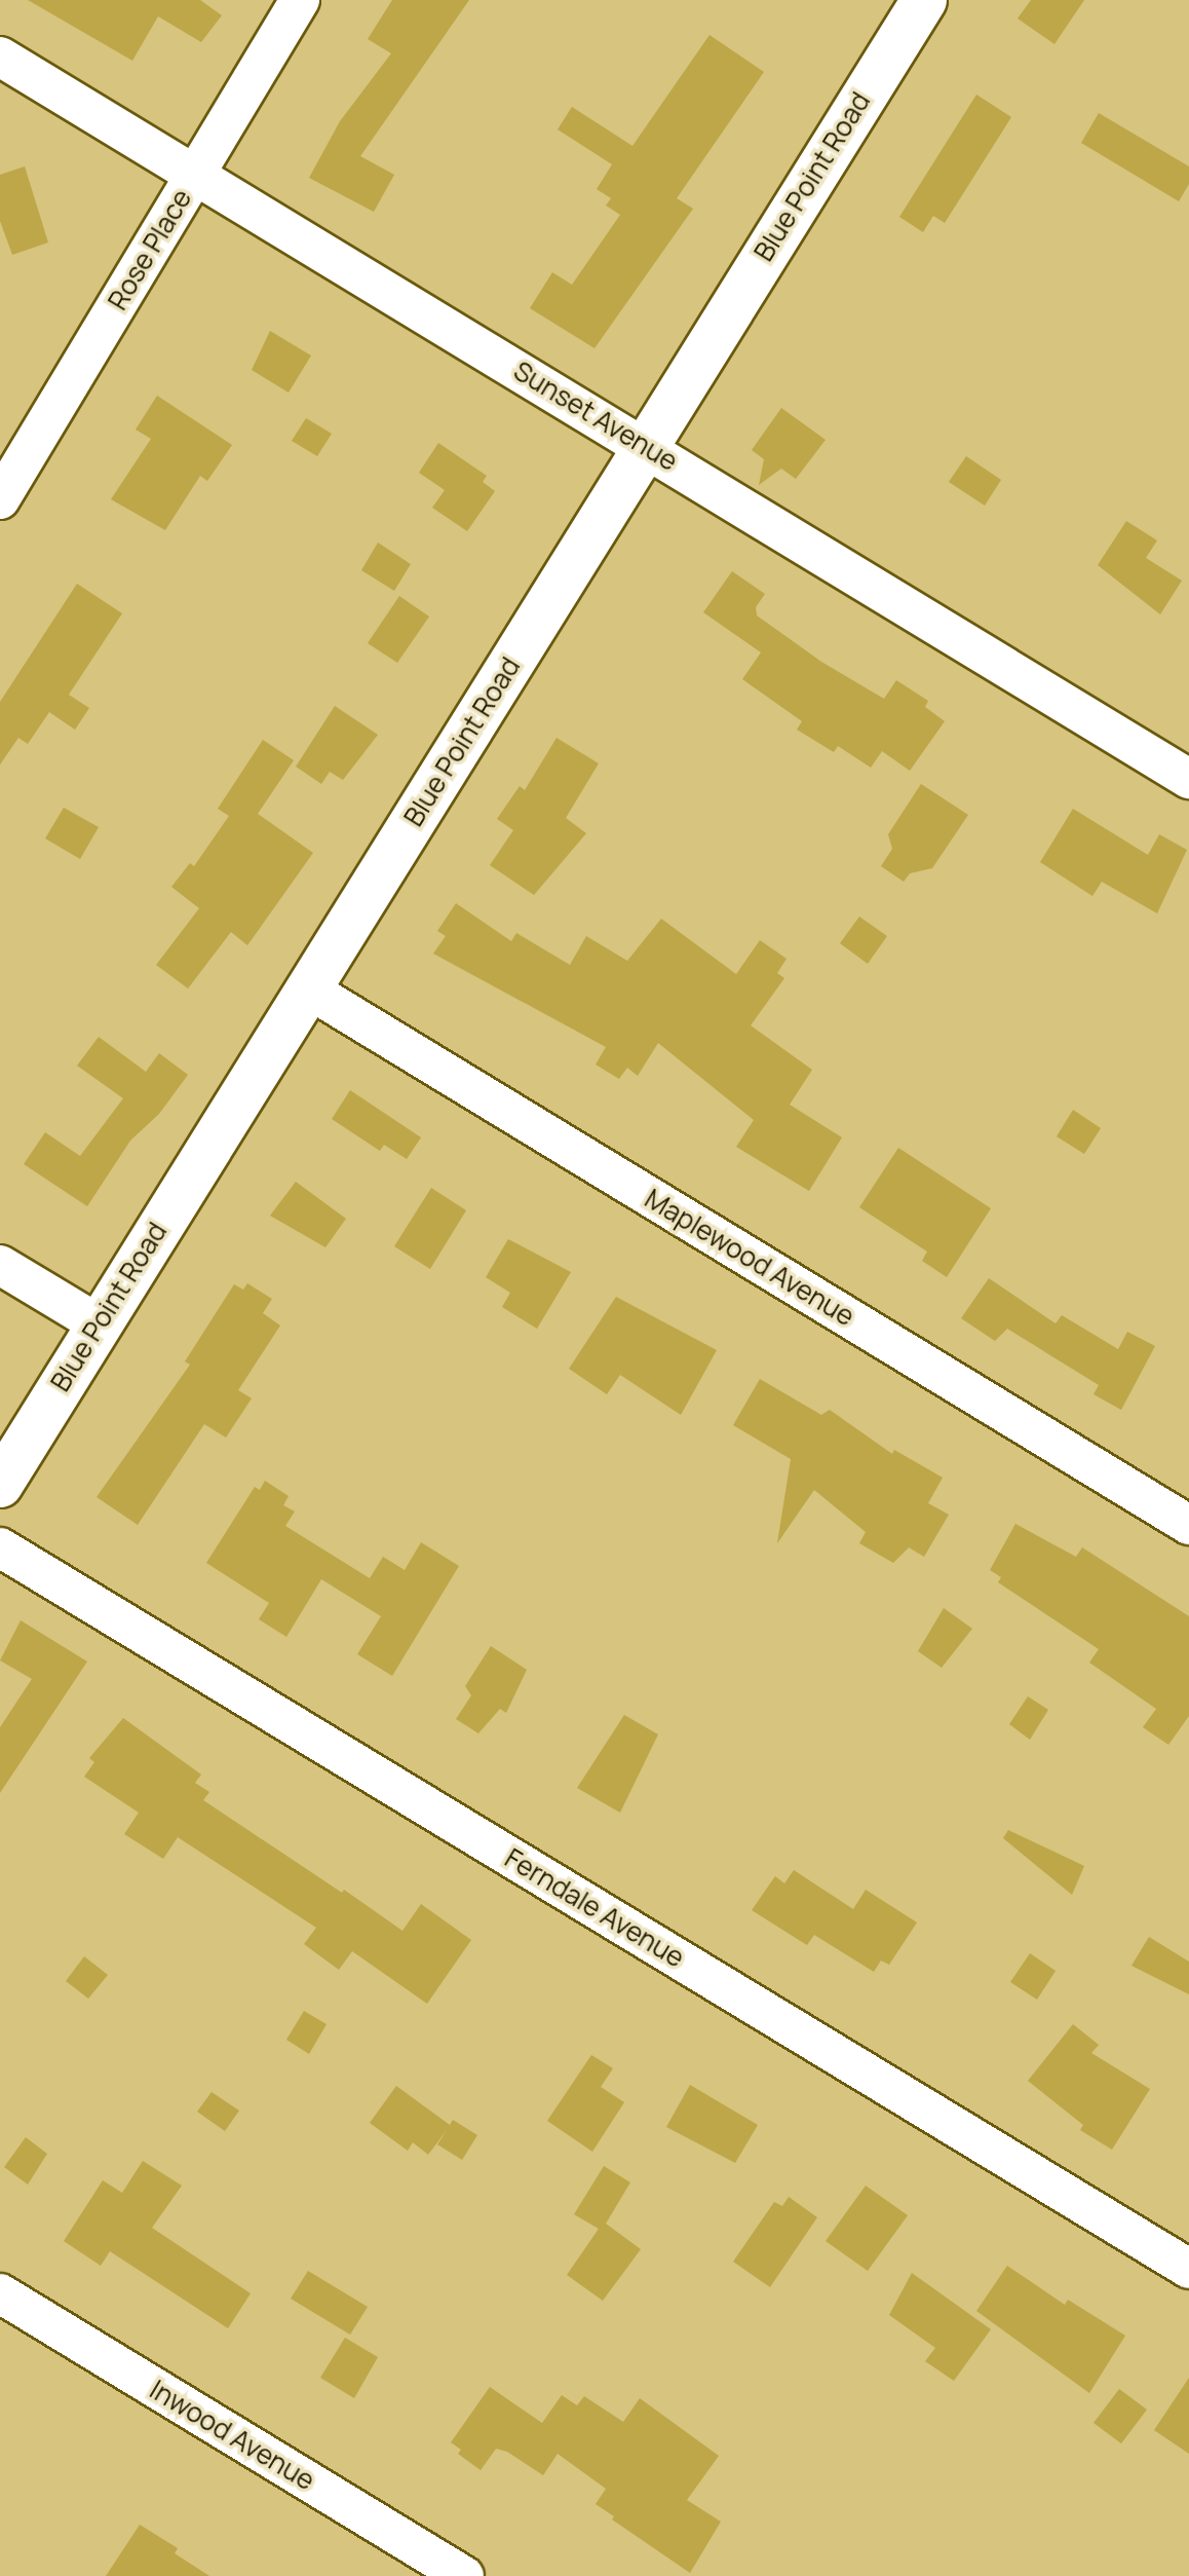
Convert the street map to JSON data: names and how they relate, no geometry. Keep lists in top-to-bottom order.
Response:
{
  "streets": {
    "street": [
      "Blue Point Road",
      "Rose Place",
      "Sunset Avenue",
      "Maplewood Avenue",
      "Ferndale Avenue",
      "Inwood Avenue"
    ]
  },
  "crossings": [
    ["Blue Point Road", "Sunset Avenue"],
    ["Blue Point Road", "Maplewood Avenue"],
    ["Rose Place", "Sunset Avenue"]
  ]
}
